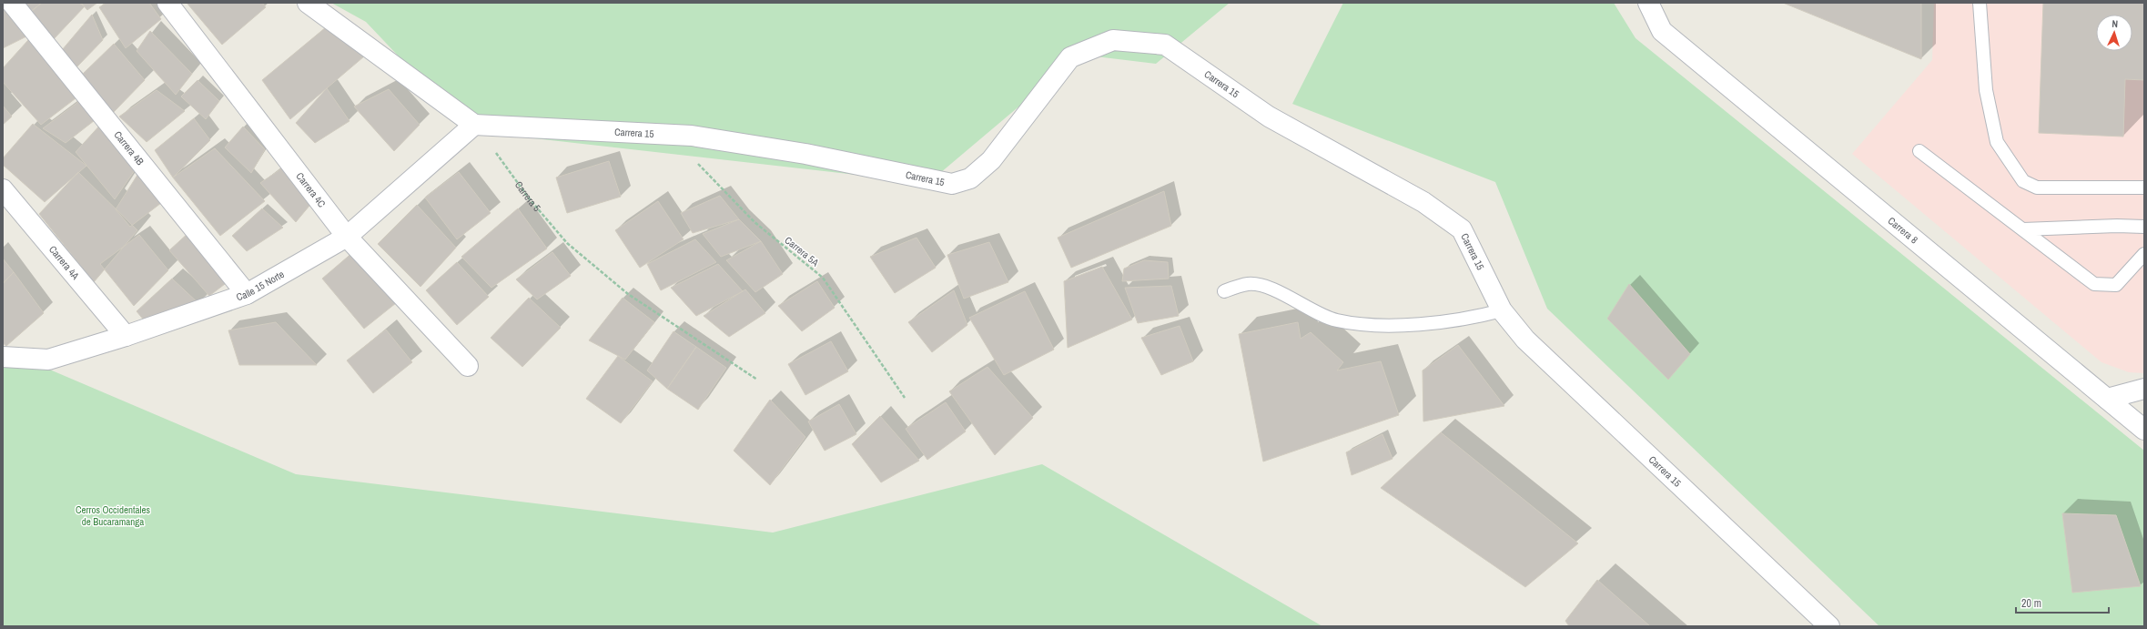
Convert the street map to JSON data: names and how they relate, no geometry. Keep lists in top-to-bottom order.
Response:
{
  "streets": {
    "street": [
      "Carrera 15",
      "Carrera 4B",
      "Carrera 4C",
      "Carrera 8",
      "Carrera 4A",
      "Calle 15 Norte"
    ],
    "path": ["Carrera 5", "Carrera 5A"]
  },
  "crossings": [
    ["Carrera 15", "Carrera 5"],
    ["Carrera 15", "Calle 15 Norte"],
    ["Carrera 4B", "Calle 15 Norte"],
    ["Carrera 4C", "Calle 15 Norte"],
    ["Carrera 5", "Calle 15 Norte"],
    ["Carrera 4A", "Calle 15 Norte"]
  ],
  "parks": ["Cerros Occidentales de Bucaramanga"],
  "scale_bar": "20 m",
  "north": "top"
}
